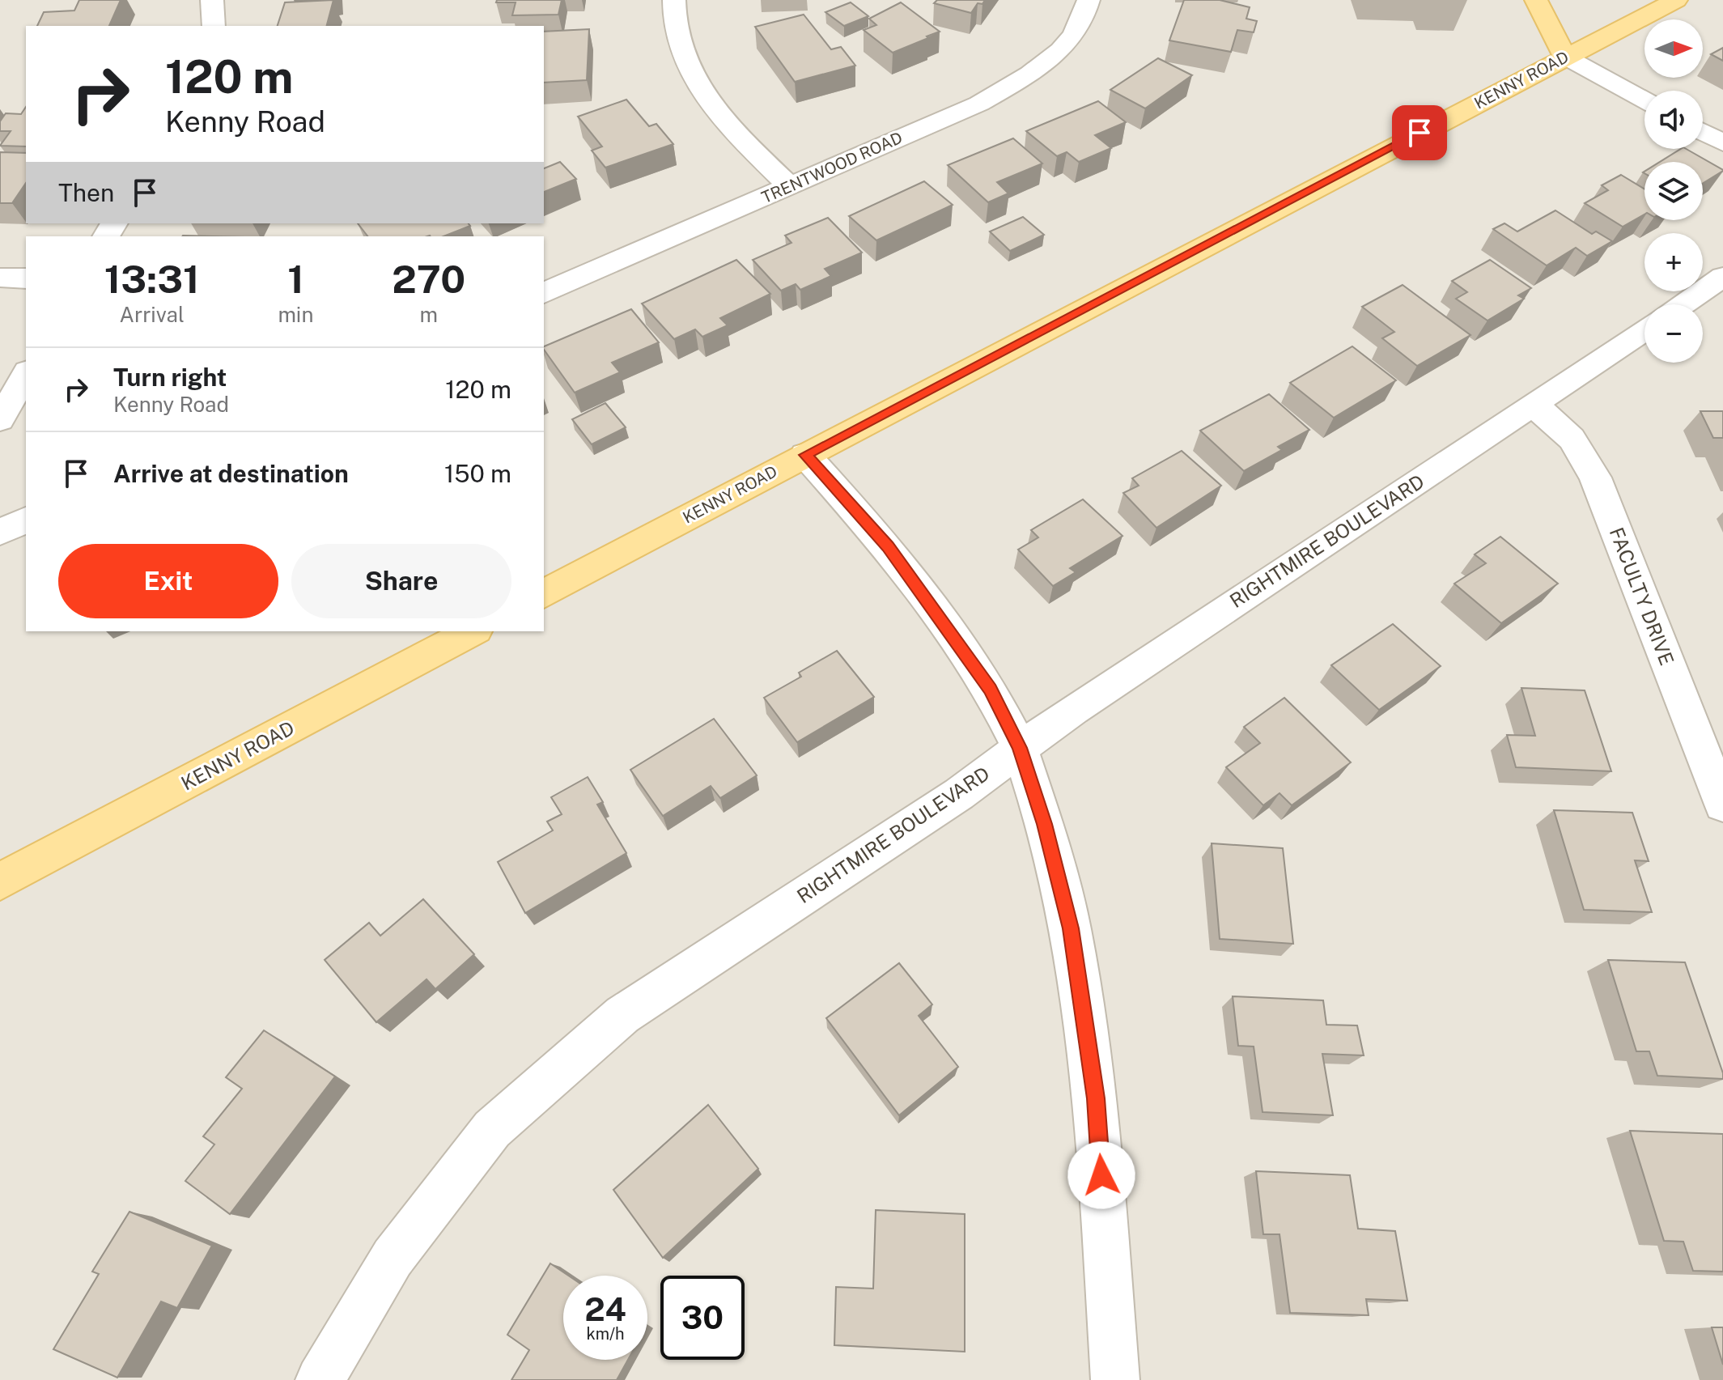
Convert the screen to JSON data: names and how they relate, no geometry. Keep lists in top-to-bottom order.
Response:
{
  "streets": {
    "main road": ["KENNY ROAD"],
    "street": ["TRENTWOOD ROAD", "RIGHTMIRE BOULEVARD", "FACULTY DRIVE"]
  },
  "crossings": [
    ["RIGHTMIRE BOULEVARD", "FACULTY DRIVE"]
  ],
  "north": "right",
  "page": {
    "map_buttons": ["+", "−"],
    "turn": ["120 m", "Kenny Road"],
    "then": "Then",
    "eta": [
      "13:31",
      "Arrival",
      "1",
      "min",
      "270",
      "m"
    ],
    "list": [
      {
        "name": "Turn right",
        "note": "Kenny Road",
        "value": "120 m"
      },
      {
        "name": "Arrive at destination",
        "value": "150 m"
      }
    ],
    "buttons": ["Exit", "Share"],
    "speed": "24 km/h",
    "limit": "30"
  }
}
